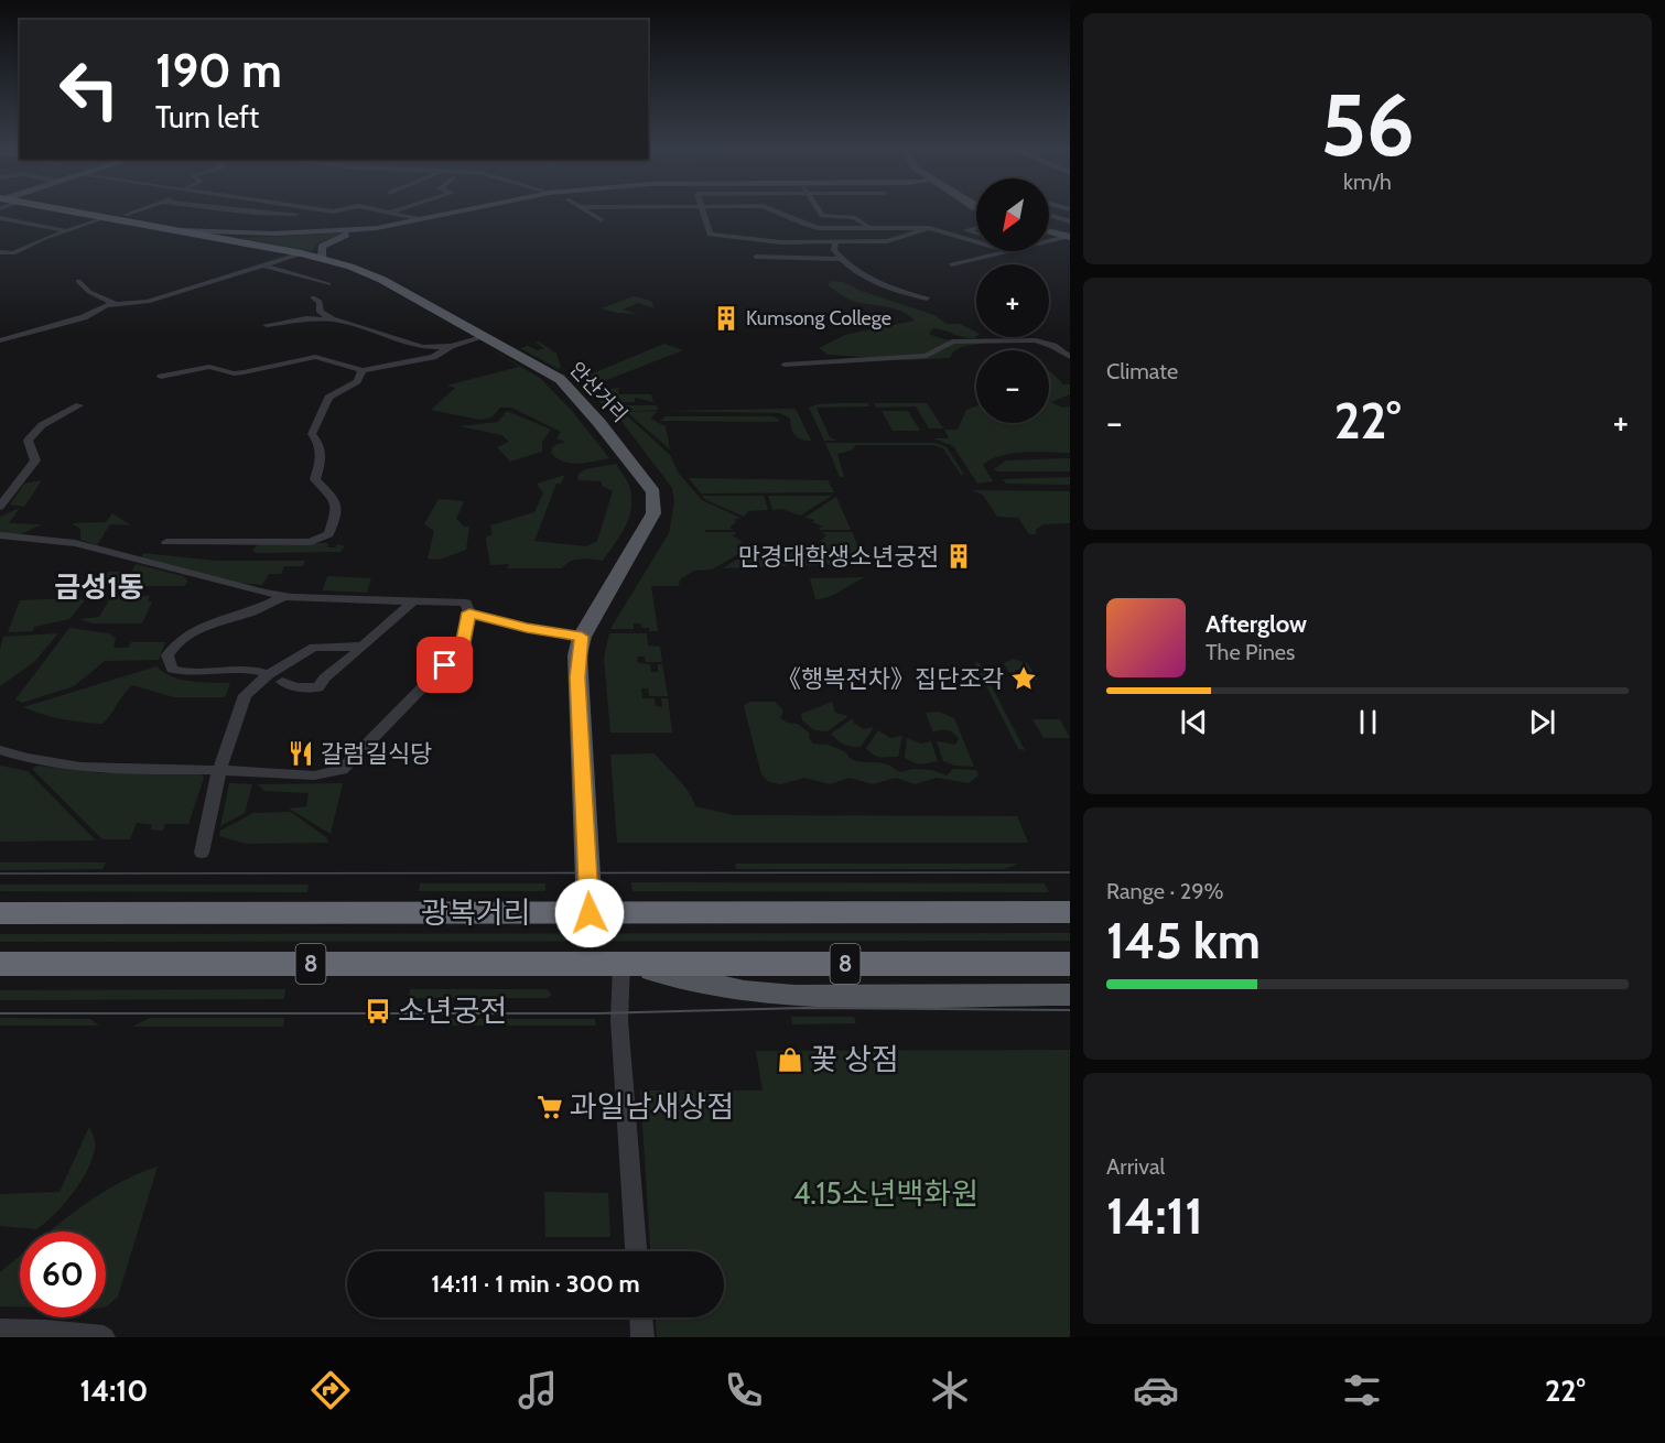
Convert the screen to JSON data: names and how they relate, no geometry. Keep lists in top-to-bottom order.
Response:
{
  "streets": {
    "highway": ["광복거리", "8"],
    "main road": ["안산거리"]
  },
  "crossings": [
    ["안산거리", "광복거리"]
  ],
  "districts": ["금성1동"],
  "parks": ["4.15소년백화원"],
  "places": {
    "building": ["Kumsong College", "만경대학생소년궁전"],
    "place": ["《행복전차》집단조각"],
    "restaurant": ["갈럼길식당"],
    "bus stop": ["소년궁전"],
    "shop": ["꽃 상점"],
    "supermarket": ["과일남새상점"]
  },
  "north": "bottom left",
  "page": {
    "tile": [
      ["56", "km/h"],
      "Climate",
      ["Range · 29%", "145 km"],
      ["Arrival", "14:11"]
    ],
    "turn": ["190 m", "Turn left"],
    "map_buttons": ["+", "−"],
    "heat": ["−", "22°", "+"],
    "song": ["Afterglow", "The Pines"],
    "limit": "60",
    "trip": "14:11 · 1 min · 300 m",
    "tabs": ["14:10", "22°"]
  }
}
